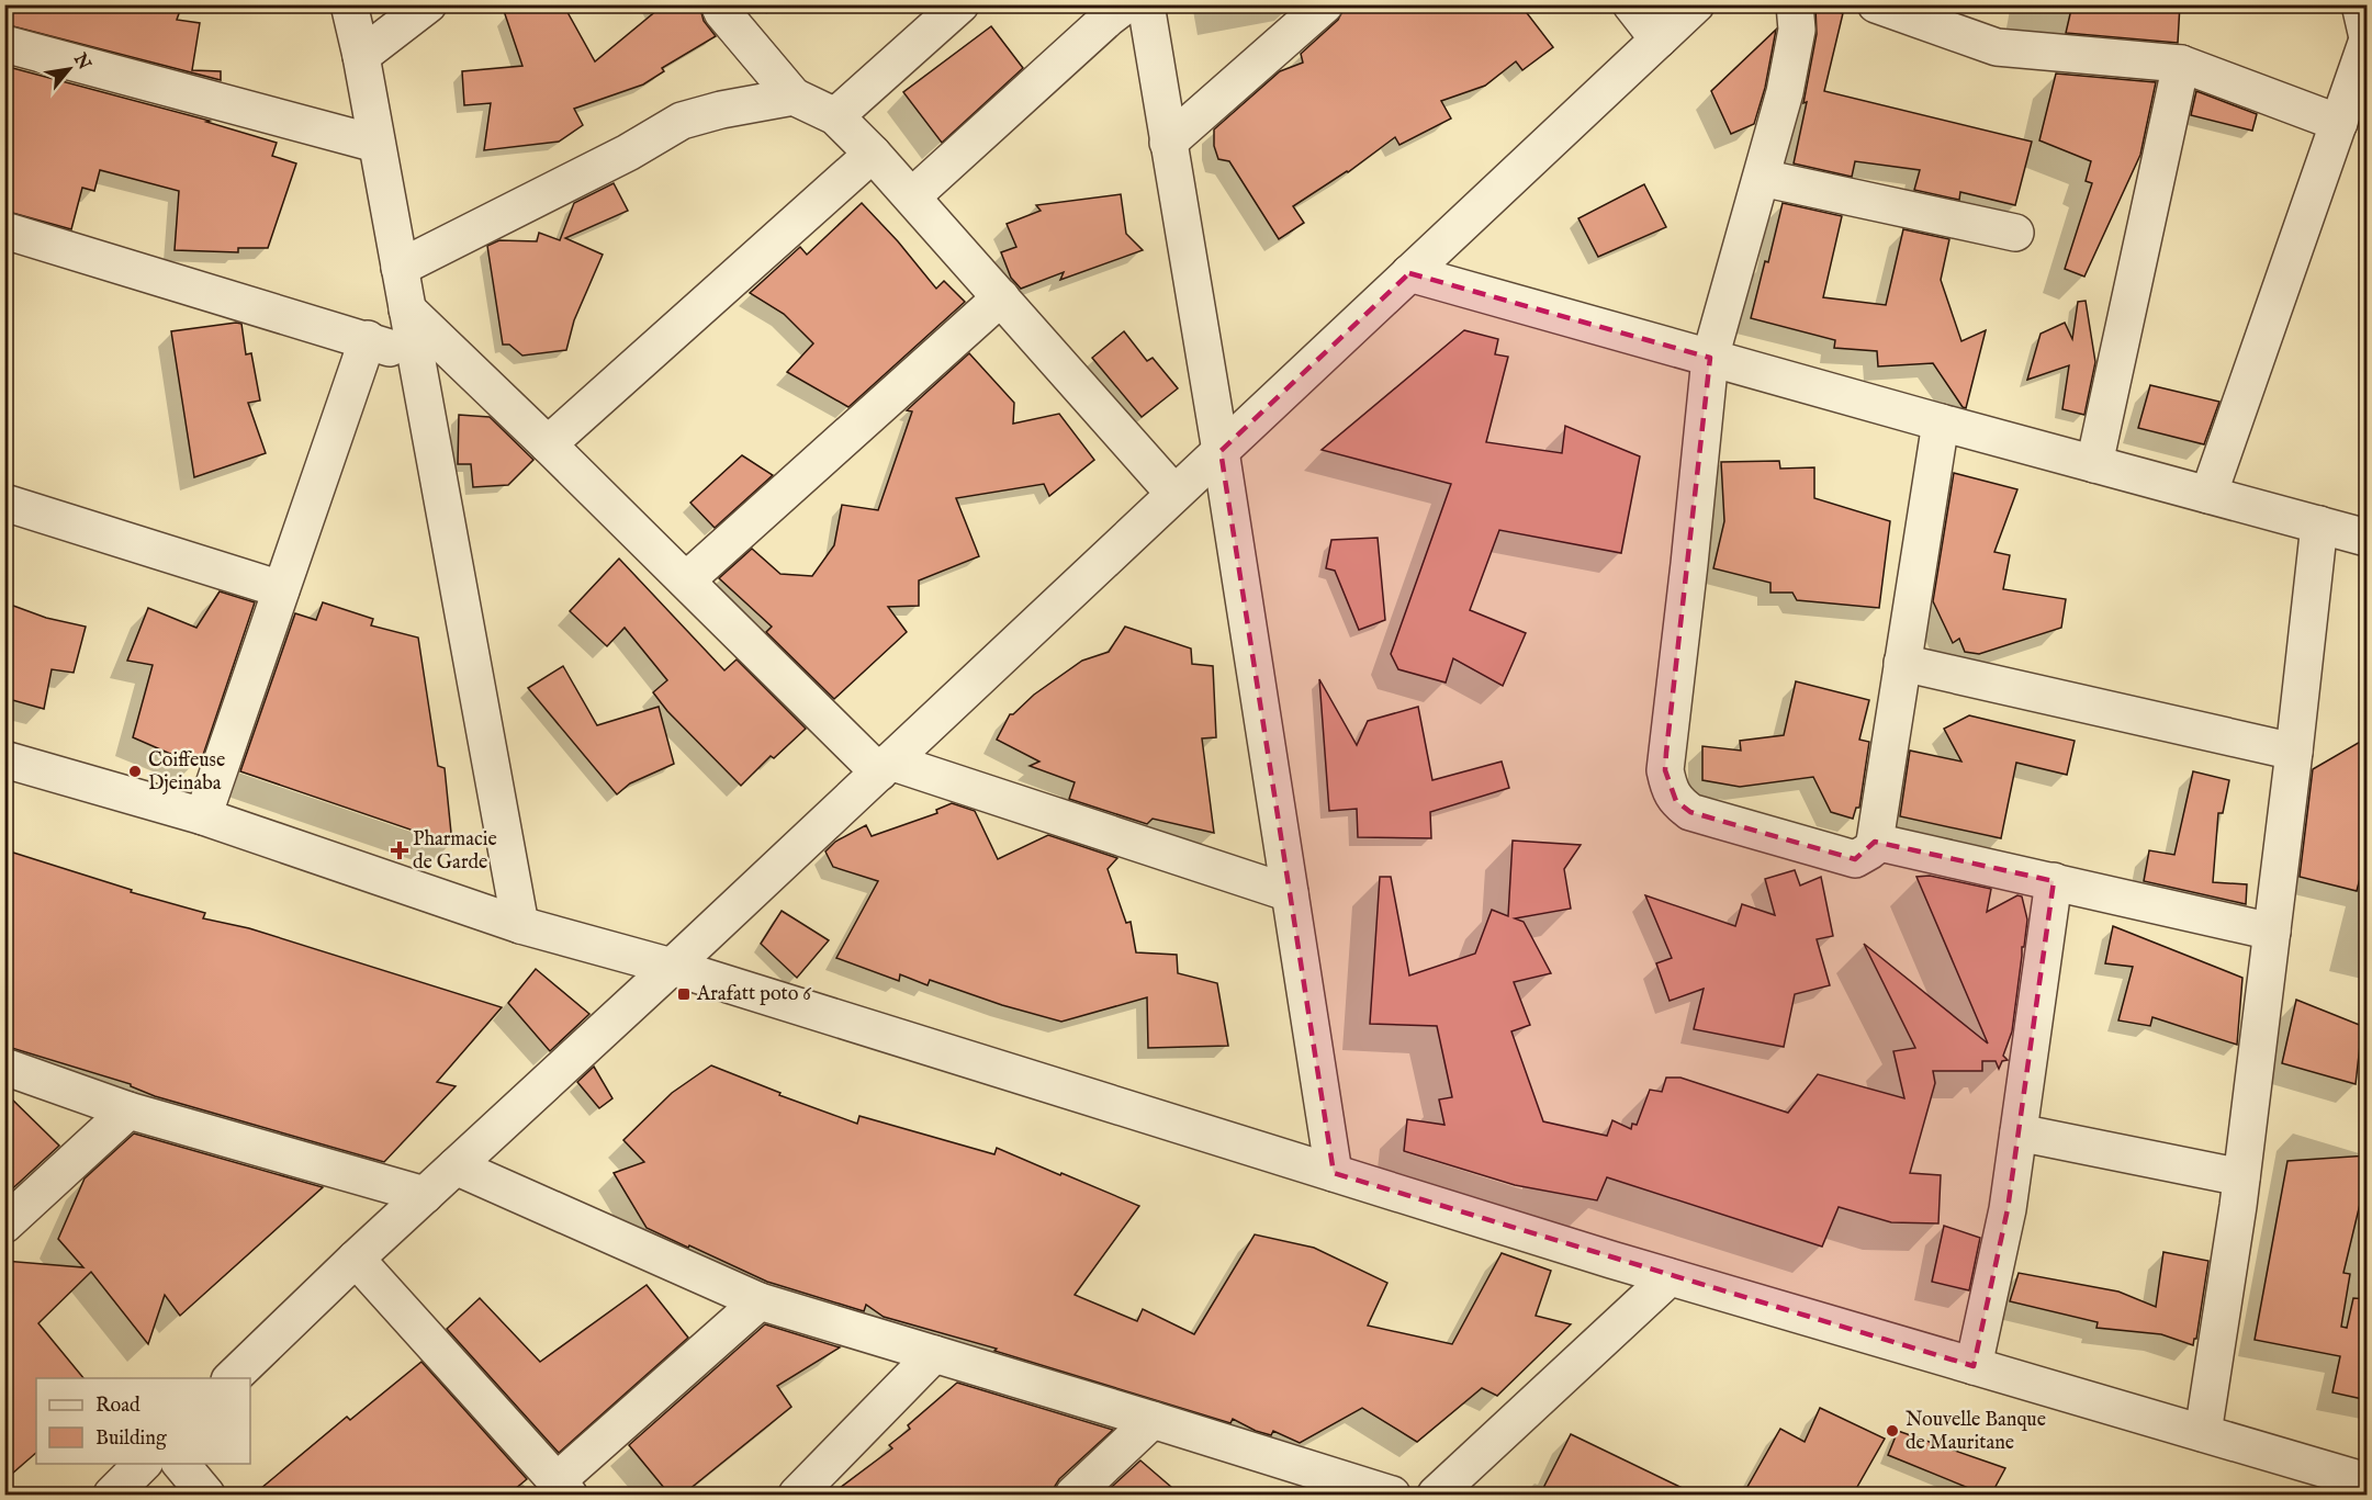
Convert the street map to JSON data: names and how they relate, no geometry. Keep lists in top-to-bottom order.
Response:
{
  "places": {
    "other": ["Coiffeuse Djeinaba", "Nouvelle Banque de Mauritane"],
    "health": ["Pharmacie de Garde"],
    "transit": ["Arafatt poto 6"]
  },
  "legend": ["Road", "Building"],
  "north": "top right"
}
